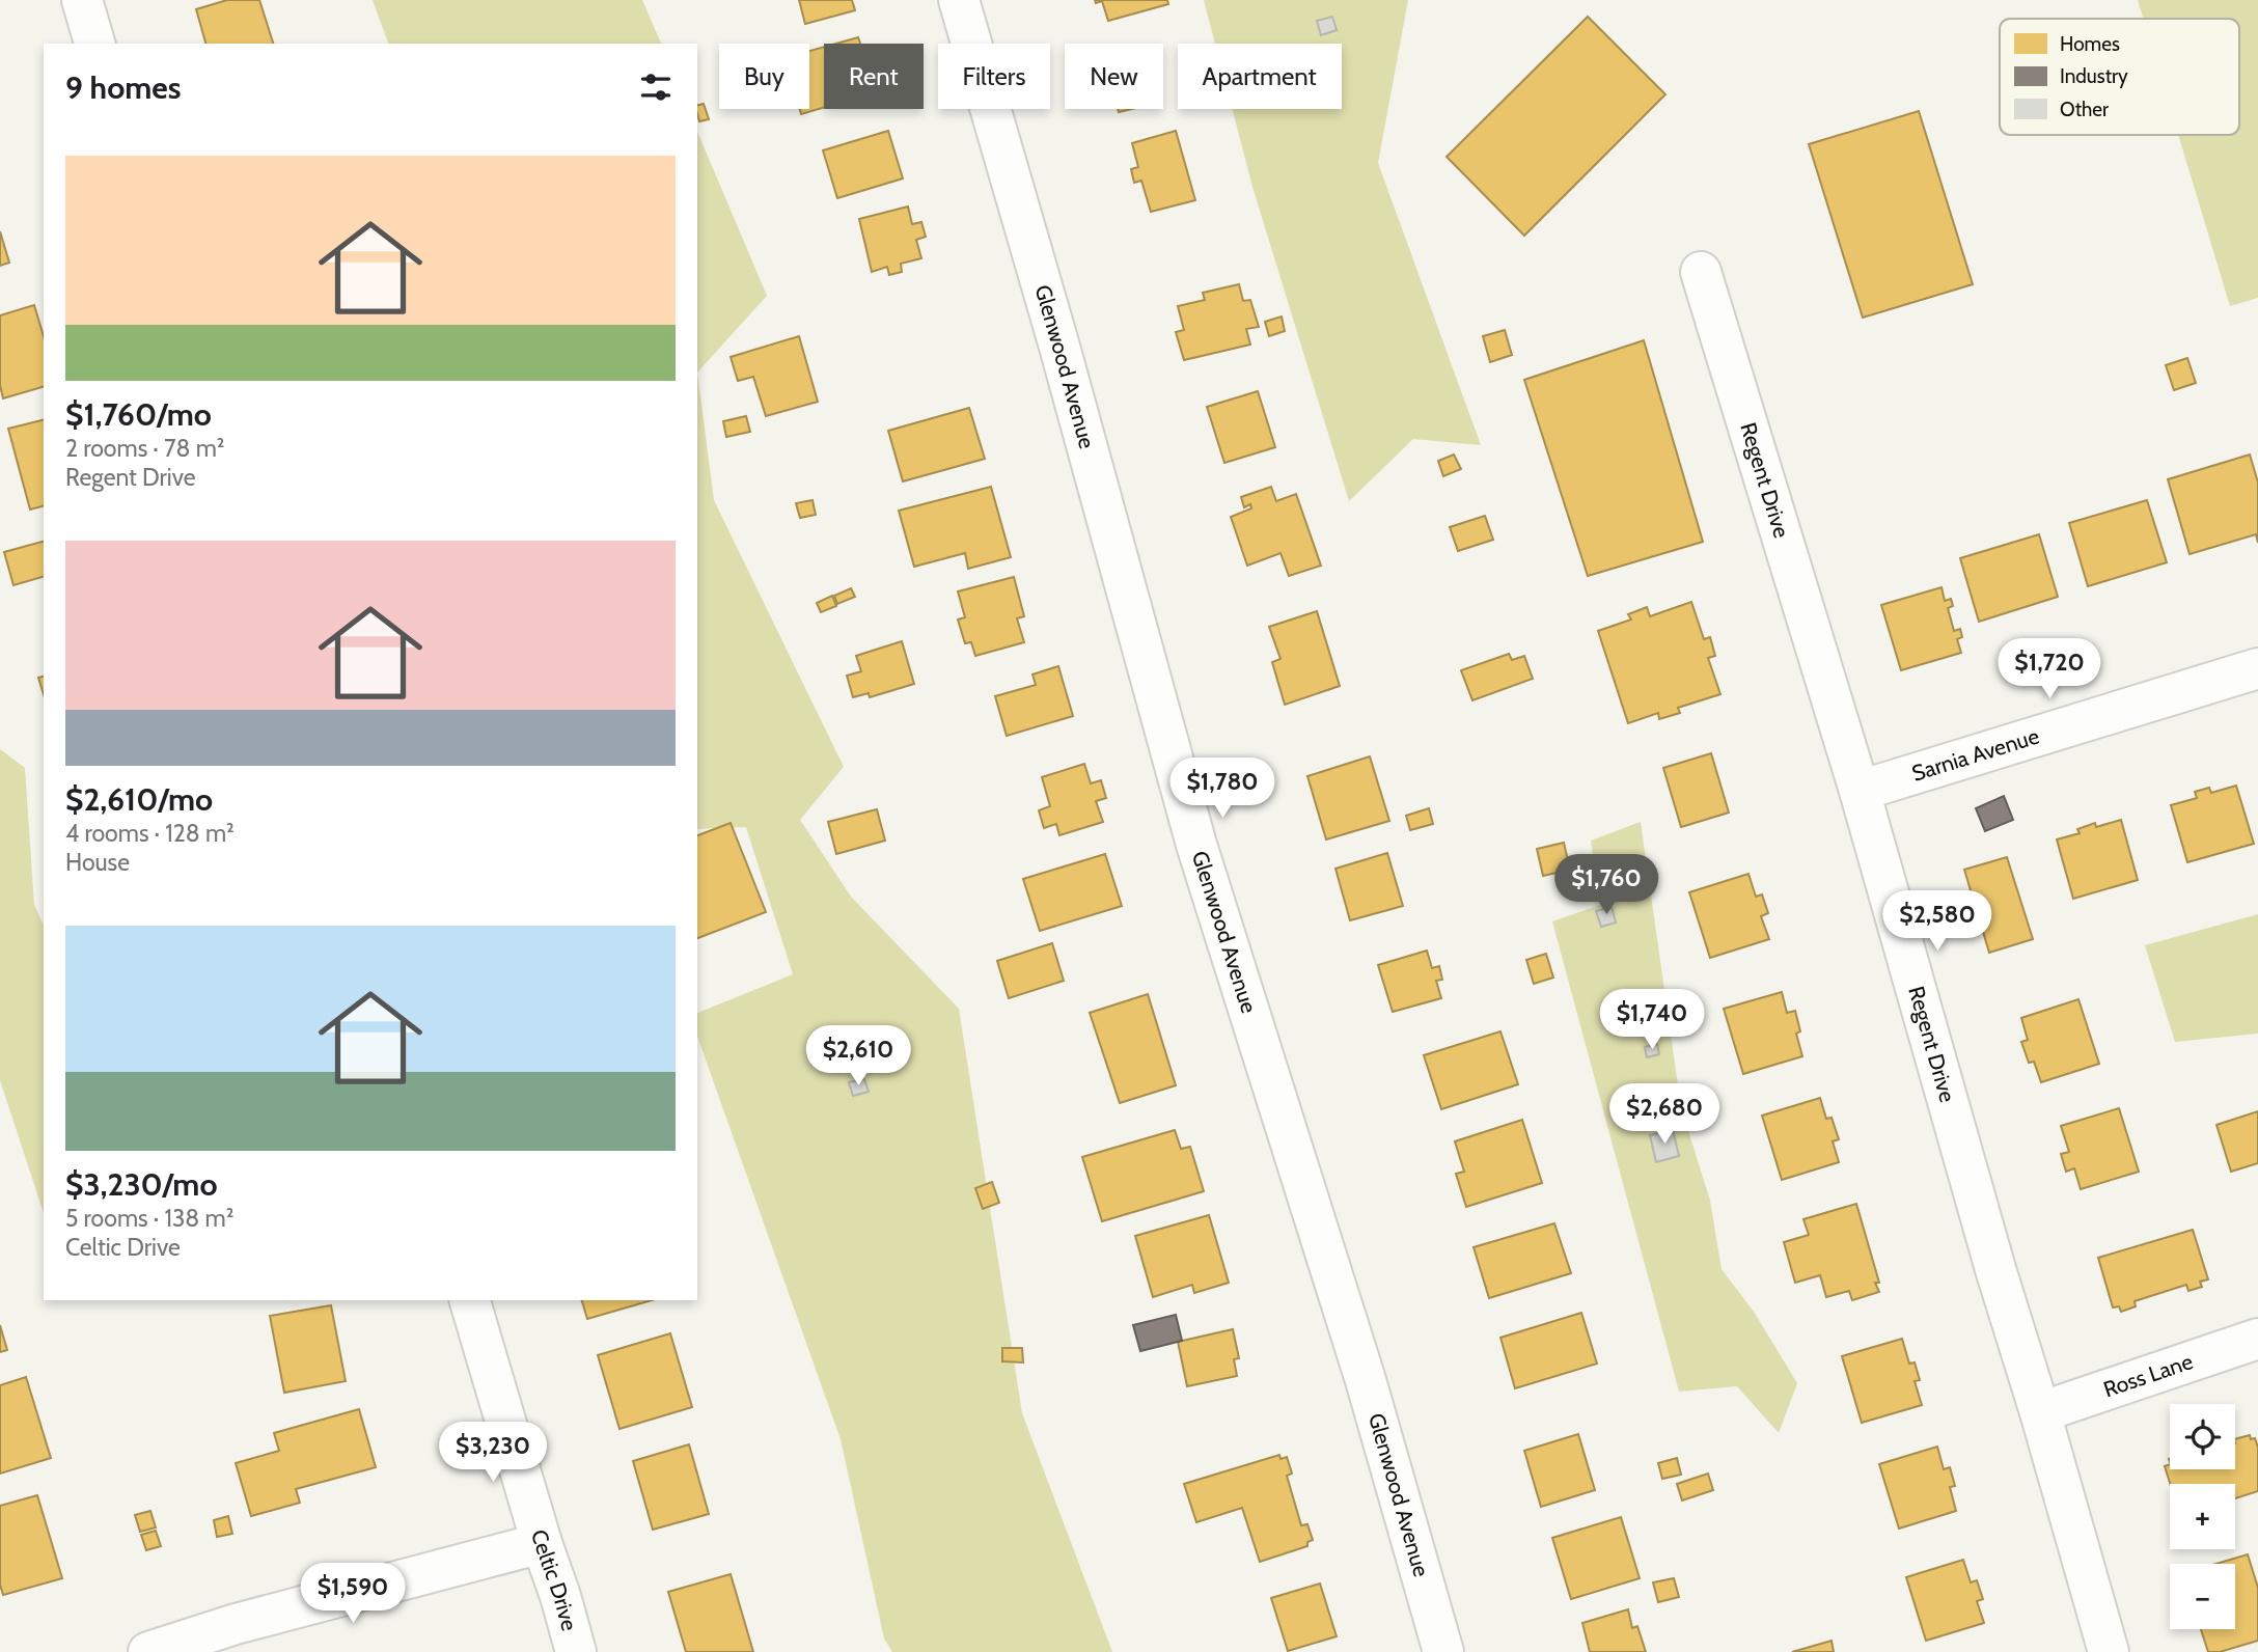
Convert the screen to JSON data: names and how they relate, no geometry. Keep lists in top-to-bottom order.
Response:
{
  "streets": {
    "street": [
      "Glenwood Avenue",
      "Regent Drive",
      "Sarnia Avenue",
      "Ross Lane",
      "Celtic Drive"
    ]
  },
  "crossings": [
    ["Regent Drive", "Sarnia Avenue"],
    ["Regent Drive", "Ross Lane"]
  ],
  "legend": ["Homes", "Industry", "Other"],
  "page": {
    "chip": [
      "Buy",
      "Rent",
      "Filters",
      "New",
      "Apartment"
    ],
    "heading": "9 homes",
    "list": [
      {
        "name": "$1,760/mo",
        "note": "2 rooms · 78 m² · Regent Drive"
      },
      {
        "name": "$2,610/mo",
        "note": "4 rooms · 128 m² · House"
      },
      {
        "name": "$3,230/mo",
        "note": "5 rooms · 138 m² · Celtic Drive"
      }
    ],
    "price": [
      "$1,720",
      "$1,780",
      "$1,760",
      "$2,580",
      "$1,740",
      "$2,610",
      "$2,680",
      "$3,230",
      "$1,590"
    ],
    "map_buttons": ["+", "−"]
  }
}
